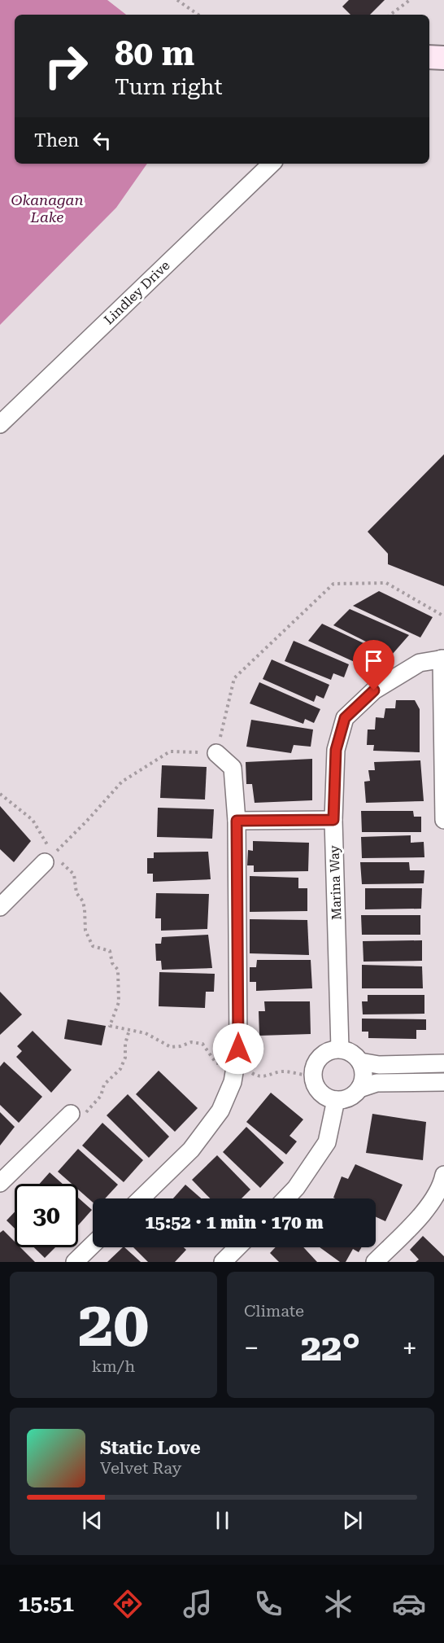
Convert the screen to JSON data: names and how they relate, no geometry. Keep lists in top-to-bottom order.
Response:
{
  "streets": {
    "street": ["Lindley Drive", "Marina Way"]
  },
  "water": ["Okanagan Lake"],
  "page": {
    "turn": ["80 m", "Turn right"],
    "then": "Then",
    "limit": "30",
    "trip": "15:52 · 1 min · 170 m",
    "tile": [
      ["20", "km/h"],
      "Climate"
    ],
    "heat": ["−", "22°", "+"],
    "song": ["Static Love", "Velvet Ray"],
    "tabs": "15:51"
  }
}
